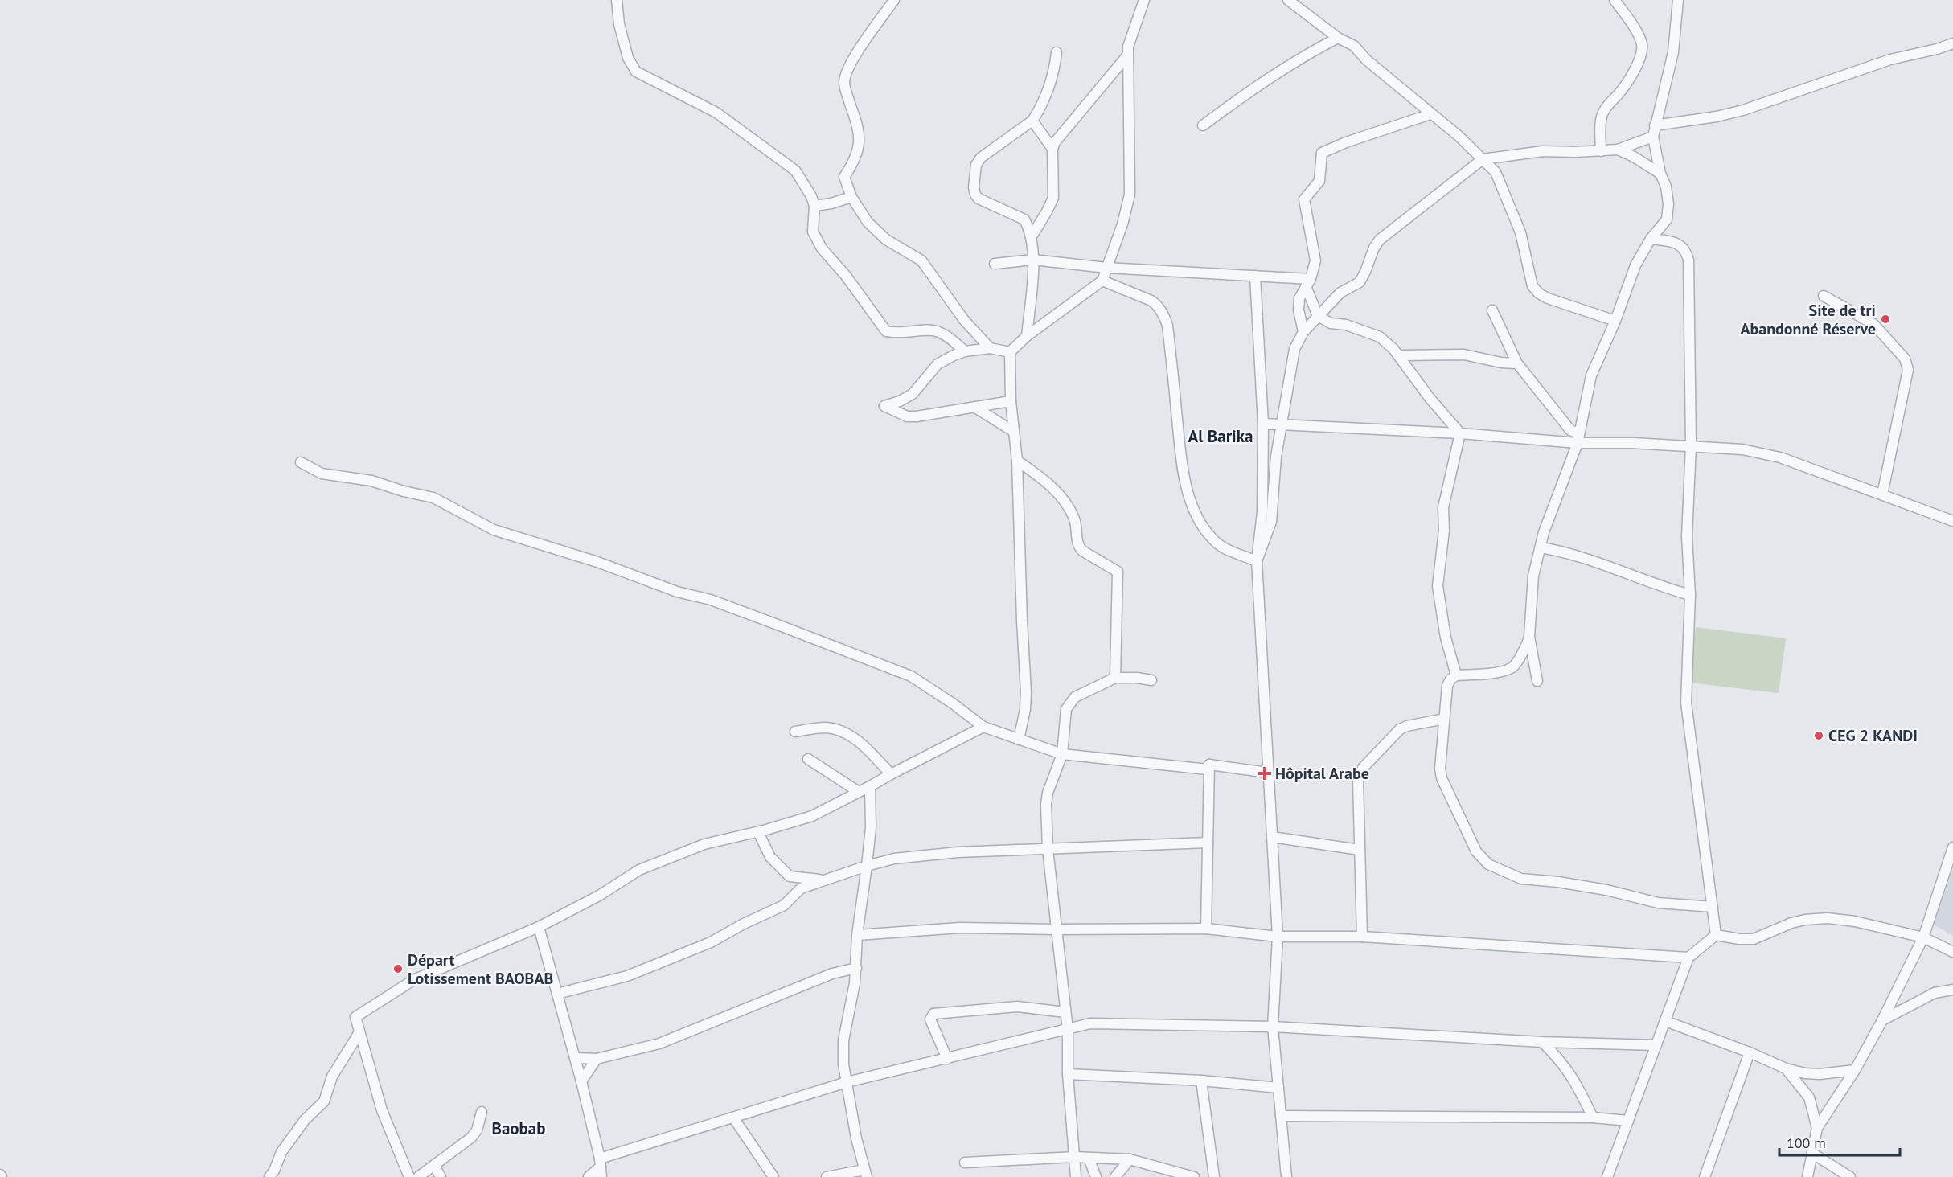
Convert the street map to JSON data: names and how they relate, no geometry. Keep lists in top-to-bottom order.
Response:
{
  "districts": ["Al Barika", "Baobab"],
  "places": {
    "other": ["Site de tri Abandonné Réserve", "CEG 2 KANDI", "Départ Lotissement BAOBAB"],
    "health": ["Hôpital Arabe"]
  },
  "scale_bar": "100 m"
}
